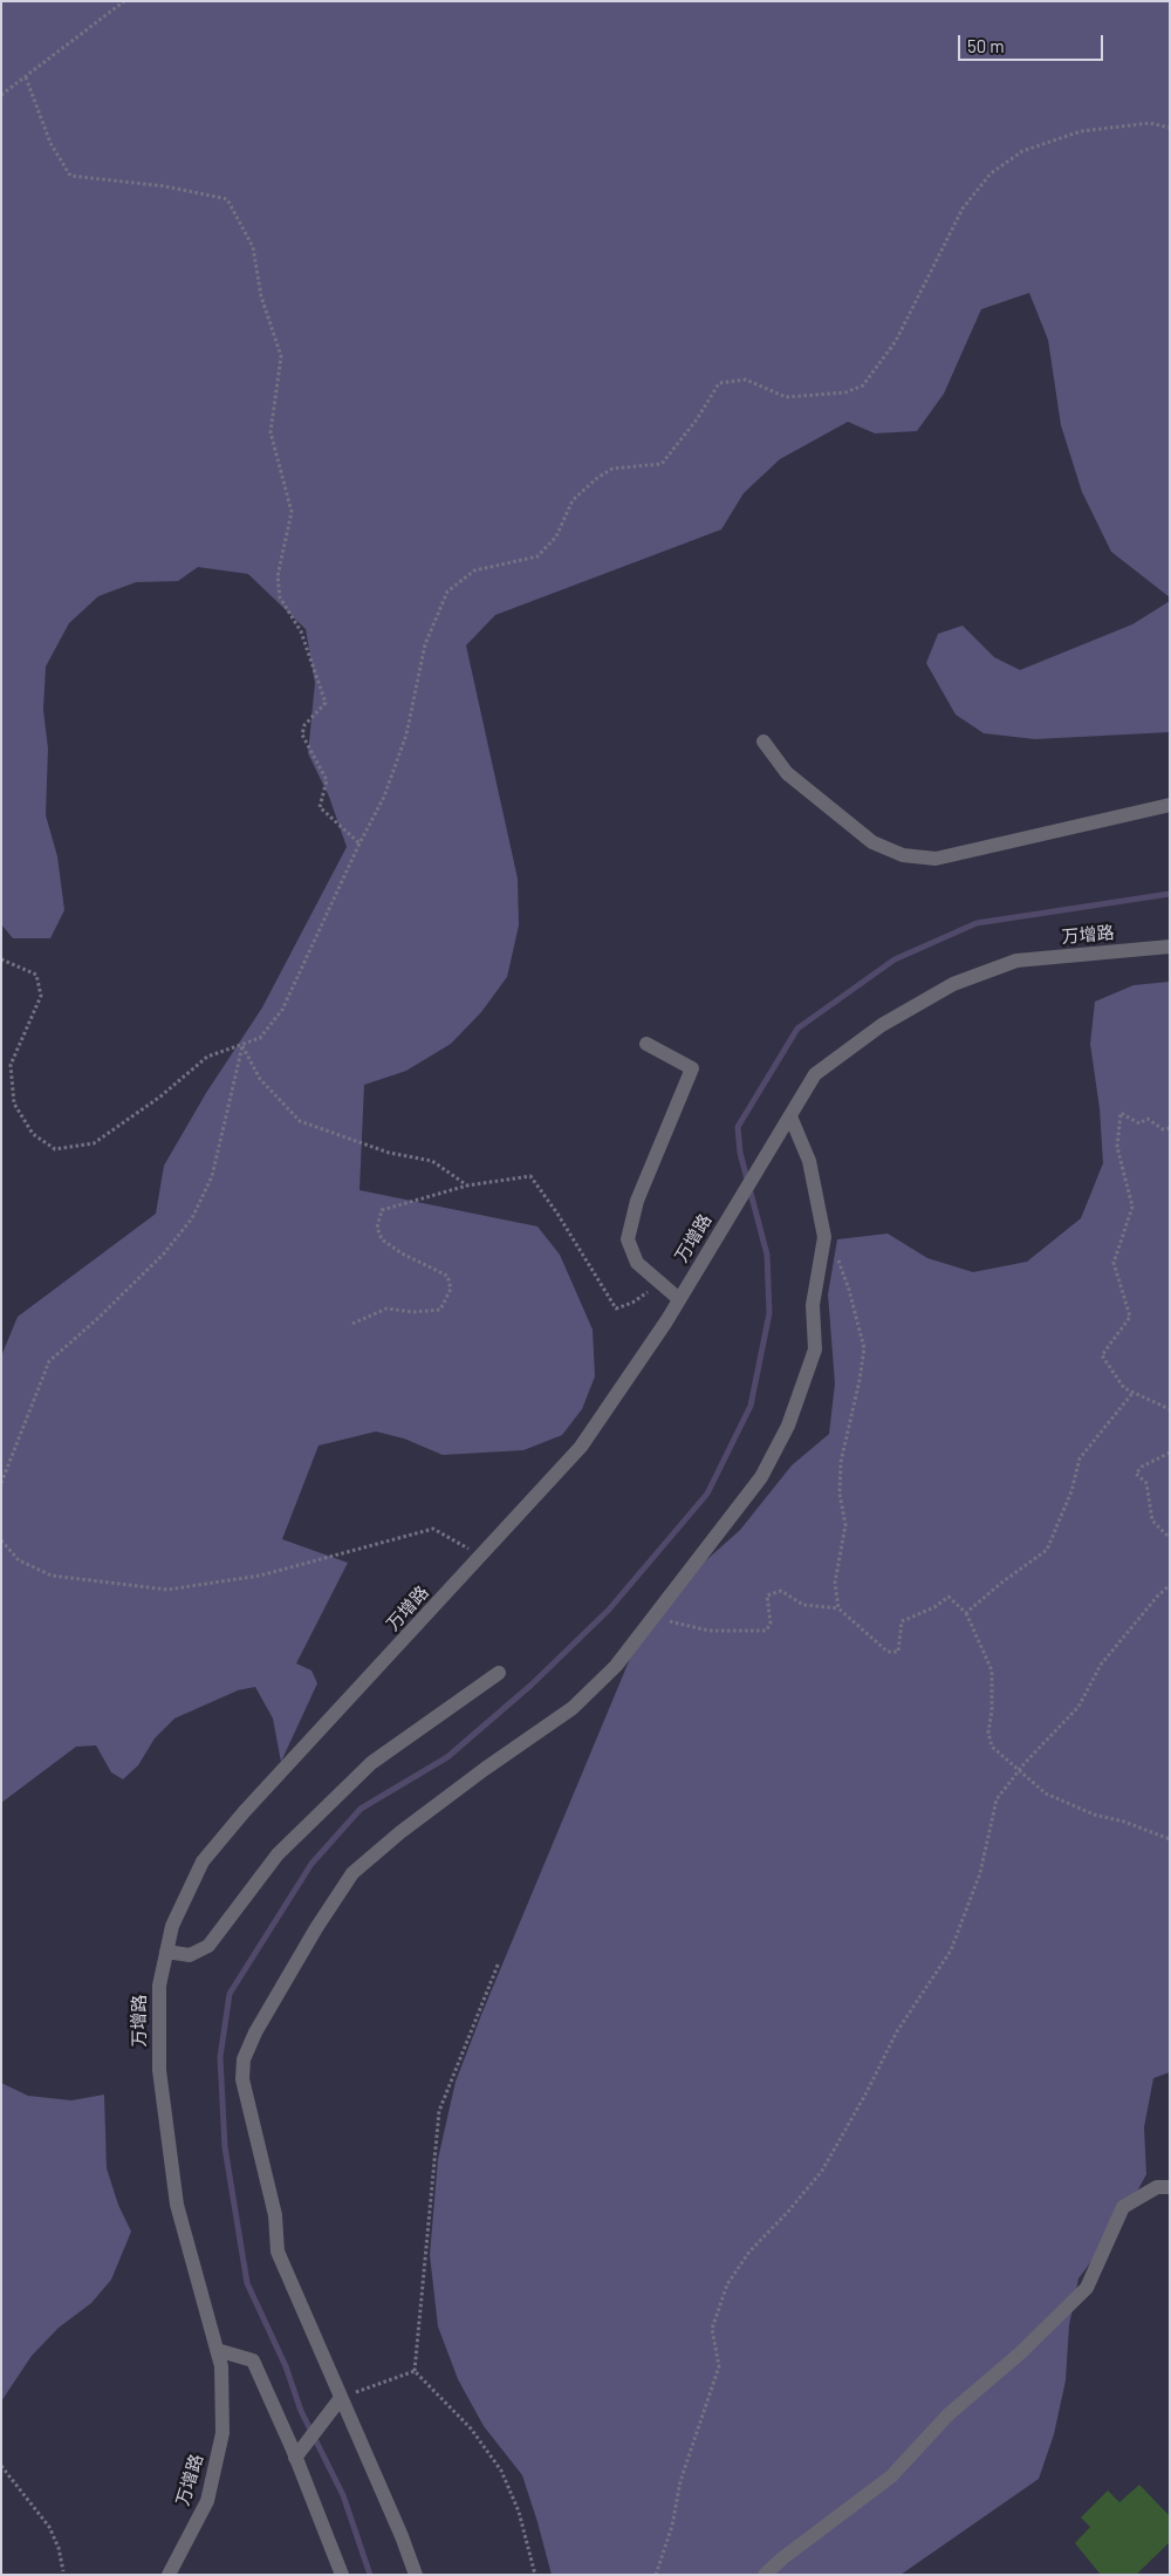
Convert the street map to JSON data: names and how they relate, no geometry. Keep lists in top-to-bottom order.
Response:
{
  "streets": {
    "street": ["万增路"]
  },
  "scale_bar": "50 m"
}
